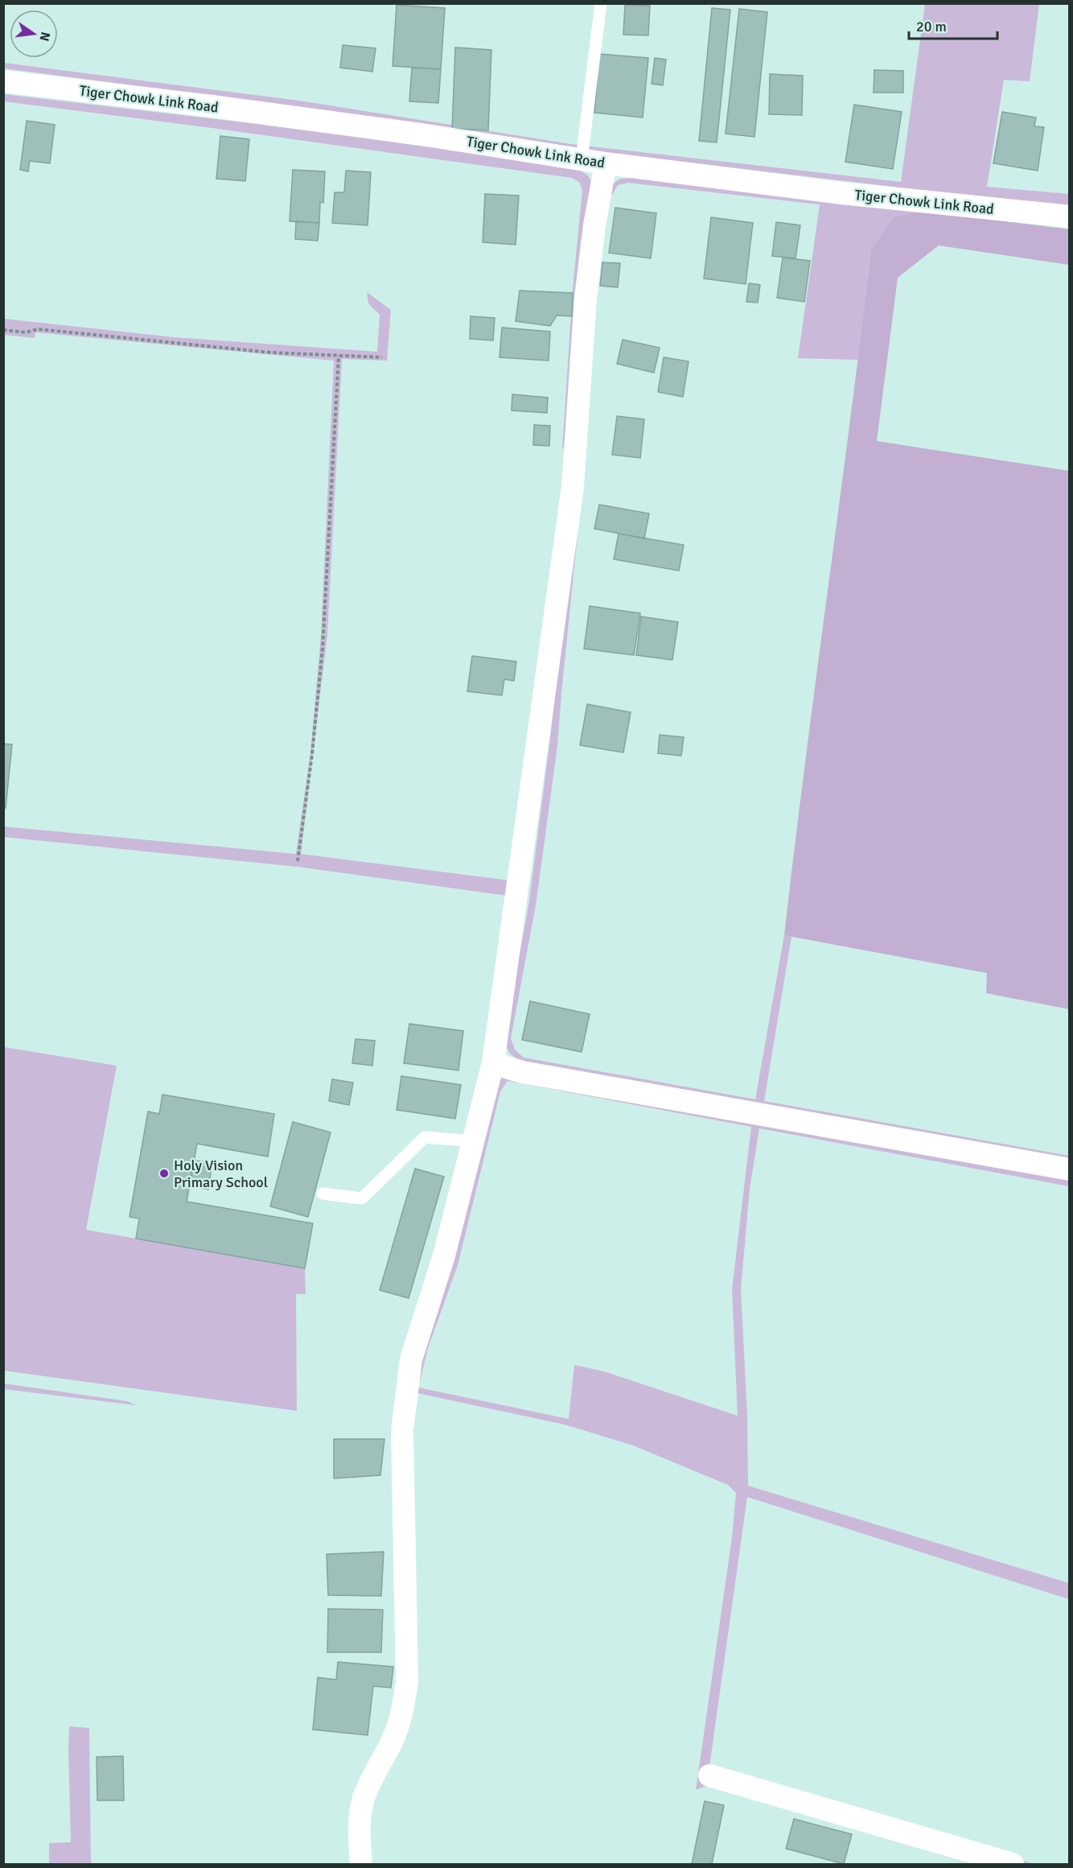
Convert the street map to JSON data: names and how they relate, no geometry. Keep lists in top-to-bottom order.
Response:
{
  "streets": {
    "street": ["Tiger Chowk Link Road"]
  },
  "places": ["Holy Vision Primary School"],
  "scale_bar": "20 m",
  "north": "right"
}
